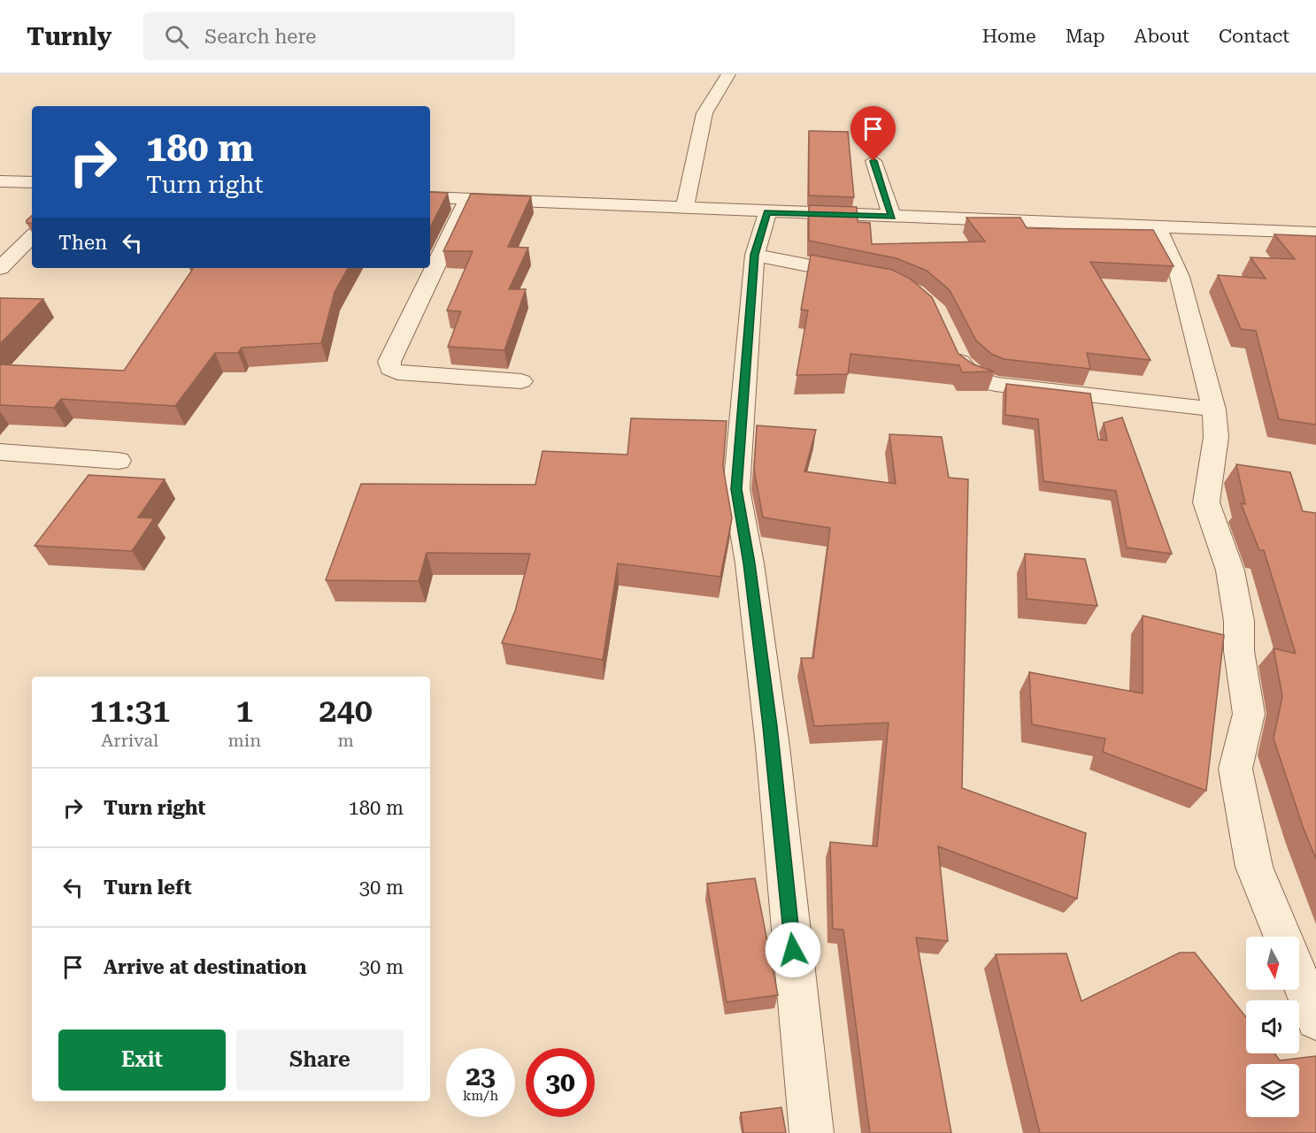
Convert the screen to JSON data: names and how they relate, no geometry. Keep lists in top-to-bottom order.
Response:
{
  "north": "bottom",
  "page": {
    "header": "Turnly",
    "search": "Search here",
    "nav": [
      "Home",
      "Map",
      "About",
      "Contact"
    ],
    "turn": ["180 m", "Turn right"],
    "then": "Then",
    "eta": [
      "11:31",
      "Arrival",
      "1",
      "min",
      "240",
      "m"
    ],
    "list": [
      {
        "name": "Turn right",
        "value": "180 m"
      },
      {
        "name": "Turn left",
        "value": "30 m"
      },
      {
        "name": "Arrive at destination",
        "value": "30 m"
      }
    ],
    "buttons": ["Exit", "Share"],
    "speed": "23 km/h",
    "limit": "30"
  }
}
